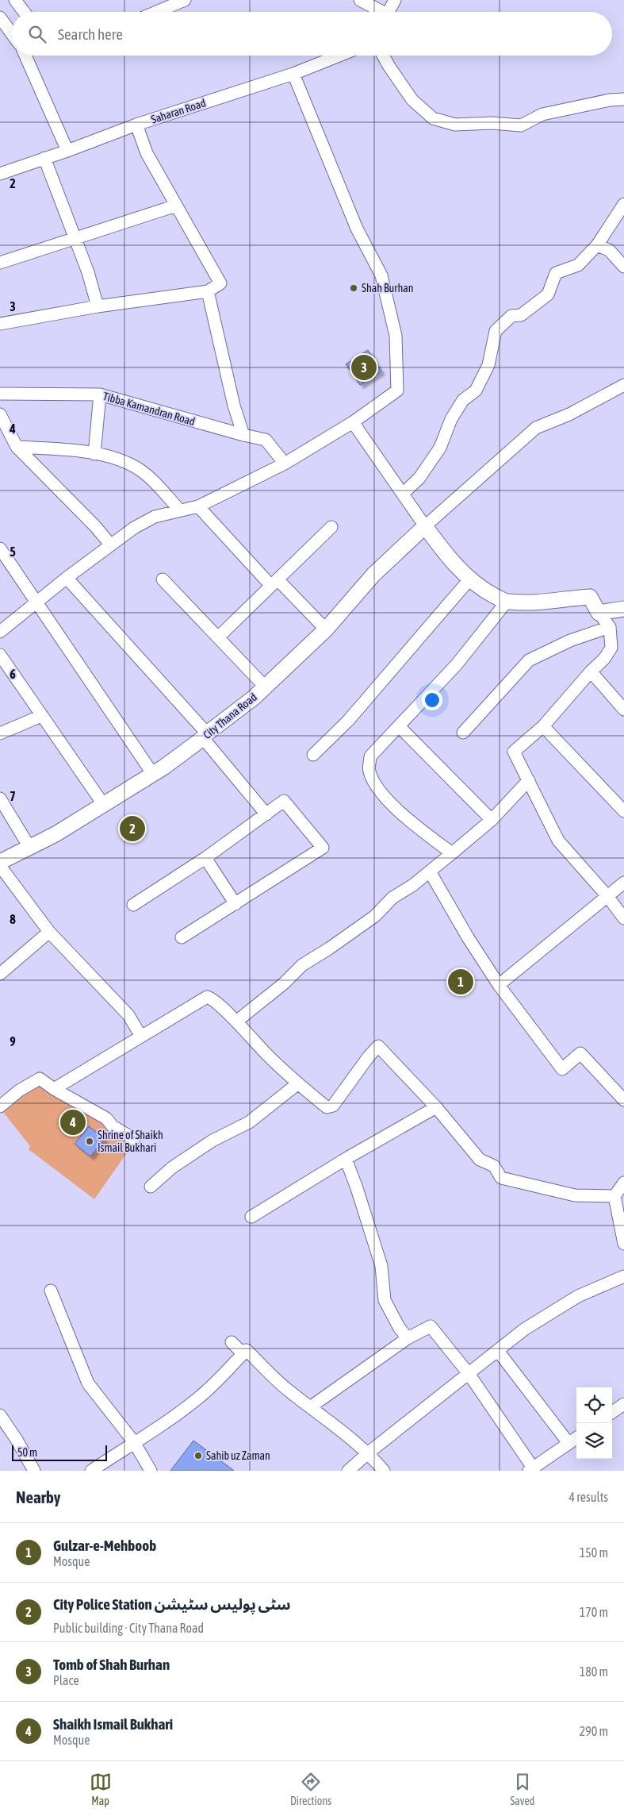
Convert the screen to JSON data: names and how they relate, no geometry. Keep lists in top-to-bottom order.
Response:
{
  "streets": {
    "street": ["Saharan Road", "Tibba Kamandran Road", "City Thana Road"]
  },
  "places": ["Shah Burhan", "Shrine of Shaikh Ismail Bukhari", "Sahib uz Zaman"],
  "scale_bar": "50 m",
  "page": {
    "search": "Search here",
    "pins": [
      "3",
      "2",
      "1",
      "4"
    ],
    "scale": "50 m",
    "heading": ["Nearby", "4 results"],
    "list": [
      {
        "mark": "1",
        "name": "Gulzar-e-Mehboob",
        "note": "Mosque",
        "value": "150 m"
      },
      {
        "mark": "2",
        "name": "City Police Station سٹی پولیس سٹیشن",
        "note": "Public building · City Thana Road",
        "value": "170 m"
      },
      {
        "mark": "3",
        "name": "Tomb of Shah Burhan",
        "note": "Place",
        "value": "180 m"
      },
      {
        "mark": "4",
        "name": "Shaikh Ismail Bukhari",
        "note": "Mosque",
        "value": "290 m"
      }
    ],
    "nav": ["Map", "Directions", "Saved"]
  },
  "grid": {
    "rows": [
      "2",
      "3",
      "4",
      "5",
      "6",
      "7",
      "8",
      "9"
    ]
  }
}
